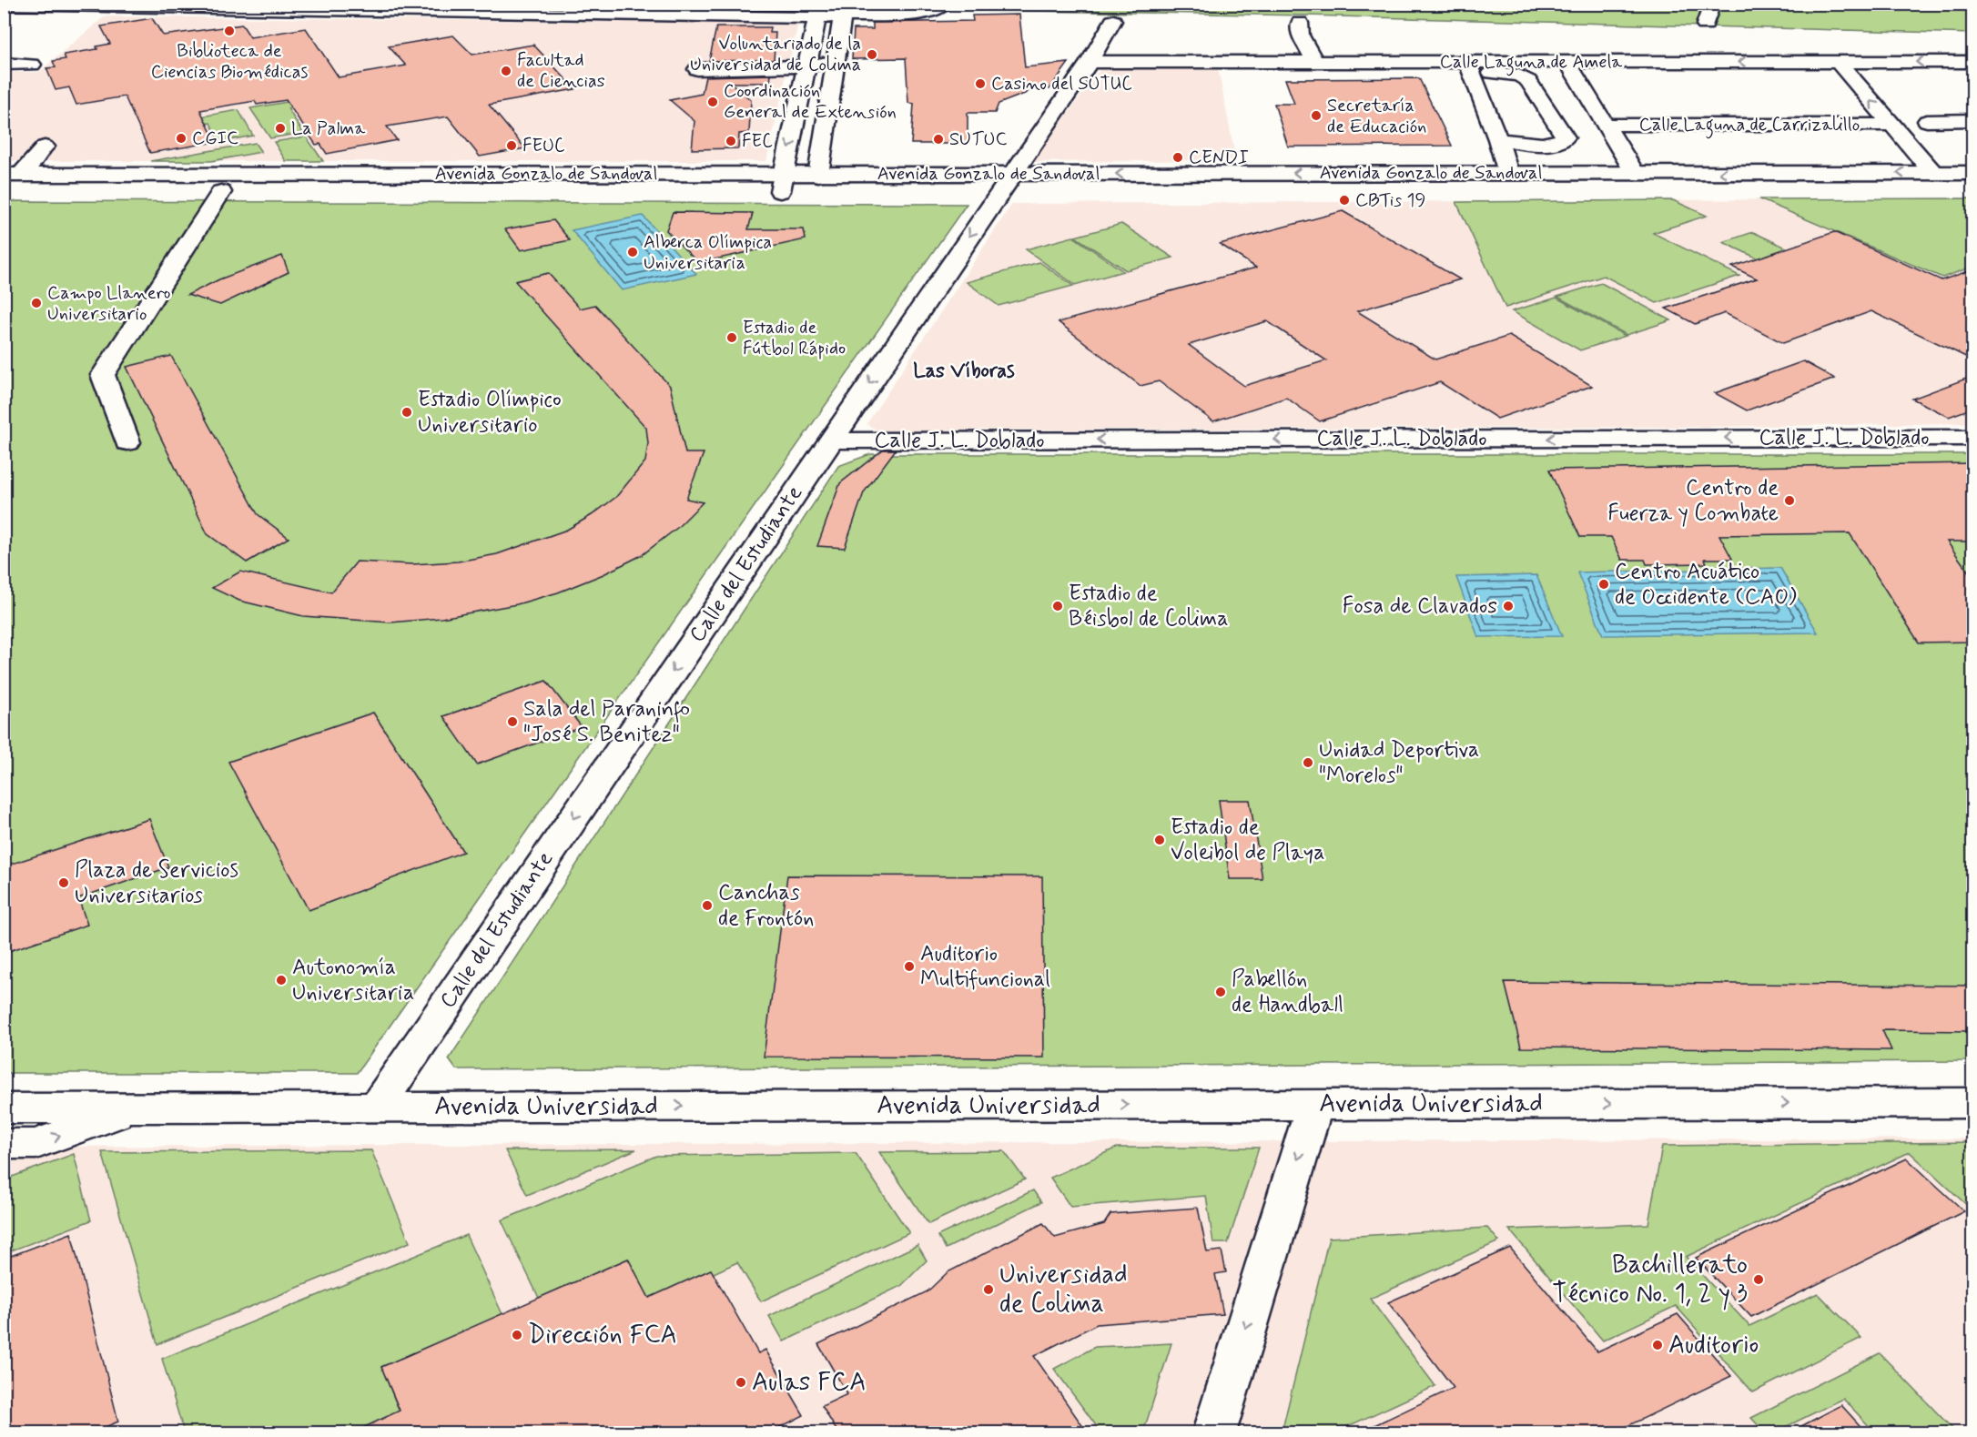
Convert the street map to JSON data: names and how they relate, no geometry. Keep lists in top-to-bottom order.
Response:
{
  "streets": {
    "street": [
      "Calle Laguna de Amela",
      "Calle Laguna de Carrizalillo",
      "Avenida Gonzalo de Sandoval",
      "Calle J. L. Doblado",
      "Calle del Estudiante",
      "Avenida Universidad"
    ]
  },
  "crossings": [
    ["Calle Laguna de Amela", "Calle del Estudiante"],
    ["Avenida Gonzalo de Sandoval", "Calle del Estudiante"],
    ["Calle J. L. Doblado", "Calle del Estudiante"],
    ["Calle del Estudiante", "Avenida Universidad"]
  ],
  "one_way": [
    "Calle Laguna de Amela",
    "Calle J. L. Doblado",
    "Calle del Estudiante",
    "Avenida Universidad"
  ],
  "districts": ["Las Víboras"],
  "places": [
    "Biblioteca de Ciencias Biomédicas",
    "Voluntariado de la Universidad de Colima",
    "Facultad de Ciencias",
    "Casino del SUTUC",
    "Coordinación General de Extensión",
    "Secretaría de Educación",
    "La Palma",
    "CGIC",
    "SUTUC",
    "FEC",
    "FEUC",
    "CENDI",
    "CBTis 19",
    "Alberca Olímpica Universitaria",
    "Campo Llanero Universitario",
    "Estadio de Fútbol Rápido",
    "Estadio Olímpico Universitario",
    "Centro de Fuerza y Combate",
    "Centro Acuático de Occidente (CAO)",
    "Estadio de Béisbol de Colima",
    "Fosa de Clavados",
    "Sala del Paraninfo \"José S. Benitez\"",
    "Unidad Deportiva \"Morelos\"",
    "Estadio de Voleibol de Playa",
    "Plaza de Servicios Universitarios",
    "Canchas de Frontón",
    "Auditorio Multifuncional",
    "Autonomía Universitaria",
    "Pabellón de Handball",
    "Bachillerato Técnico No. 1, 2 y 3",
    "Universidad de Colima",
    "Dirección FCA",
    "Auditorio",
    "Aulas FCA"
  ]
}
